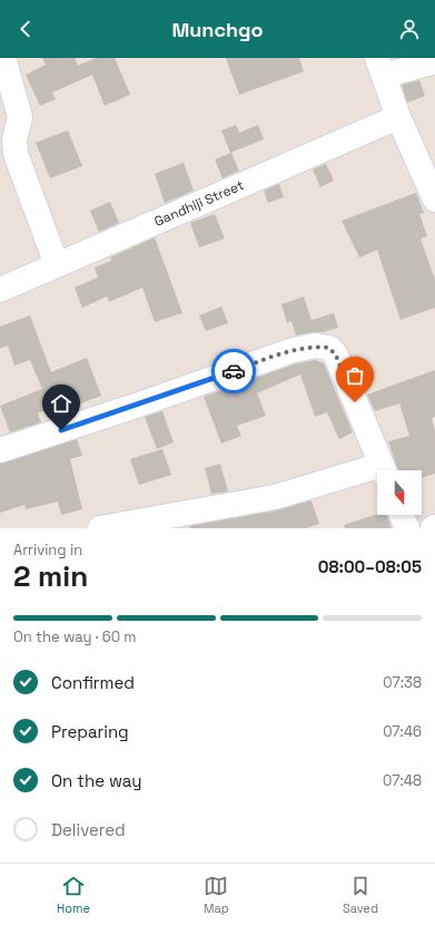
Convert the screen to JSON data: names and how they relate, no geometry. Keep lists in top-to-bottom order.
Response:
{
  "streets": {
    "street": ["Gandhiji Street"]
  },
  "north": "bottom",
  "page": {
    "header": "Munchgo",
    "heading": ["2 min", "Arriving in", "08:00–08:05"],
    "bar": "On the way · 60 m",
    "list": [
      ["Confirmed", "07:38"],
      ["Preparing", "07:46"],
      ["On the way", "07:48"],
      "Delivered"
    ],
    "tabs": ["Home", "Map", "Saved"]
  }
}
